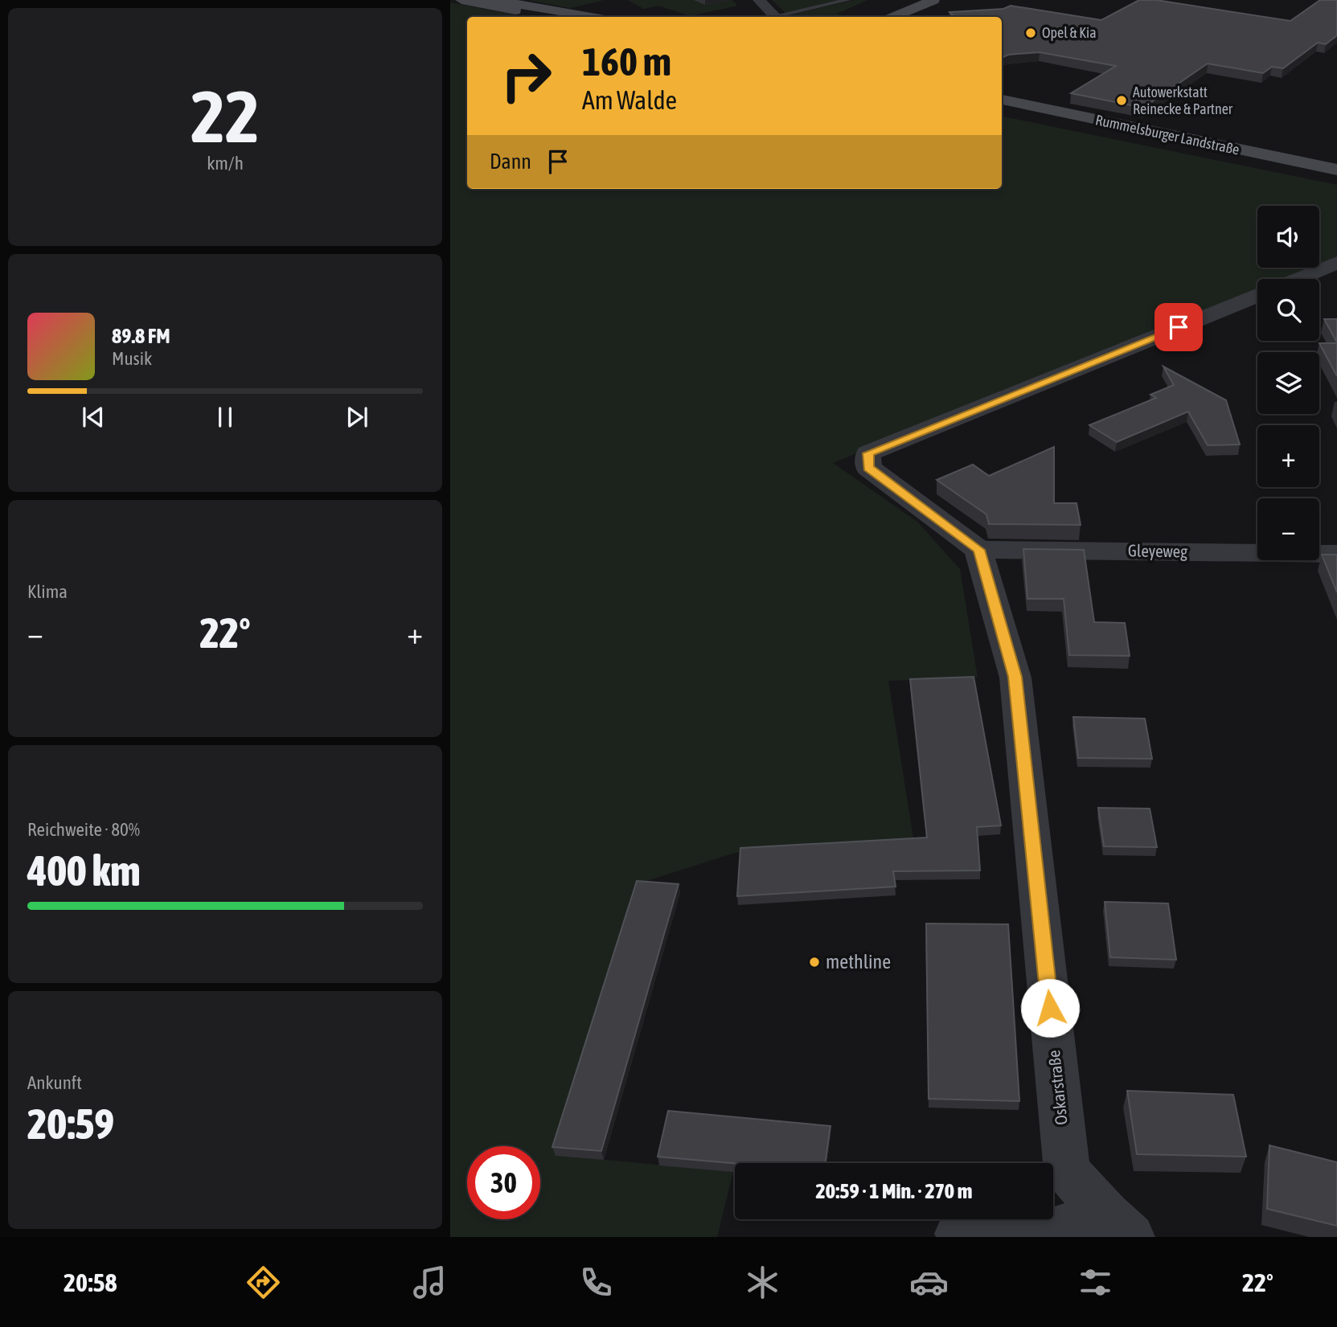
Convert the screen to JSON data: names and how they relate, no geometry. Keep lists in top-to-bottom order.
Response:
{
  "streets": {
    "main road": ["Rummelsburger Landstraße"],
    "street": ["Gleyeweg", "Oskarstraße"]
  },
  "crossings": [
    ["Gleyeweg", "Oskarstraße"]
  ],
  "places": ["Opel & Kia", "Autowerkstatt Reinecke & Partner", "methline"],
  "page": {
    "tile": [
      ["22", "km/h"],
      "Klima",
      ["Reichweite · 80%", "400 km"],
      ["Ankunft", "20:59"]
    ],
    "turn": ["160 m", "Am Walde"],
    "then": "Dann",
    "map_buttons": ["+", "−"],
    "song": ["89.8 FM", "Musik"],
    "heat": ["−", "22°", "+"],
    "limit": "30",
    "trip": "20:59 · 1 Min. · 270 m",
    "tabs": ["20:58", "22°"]
  }
}
